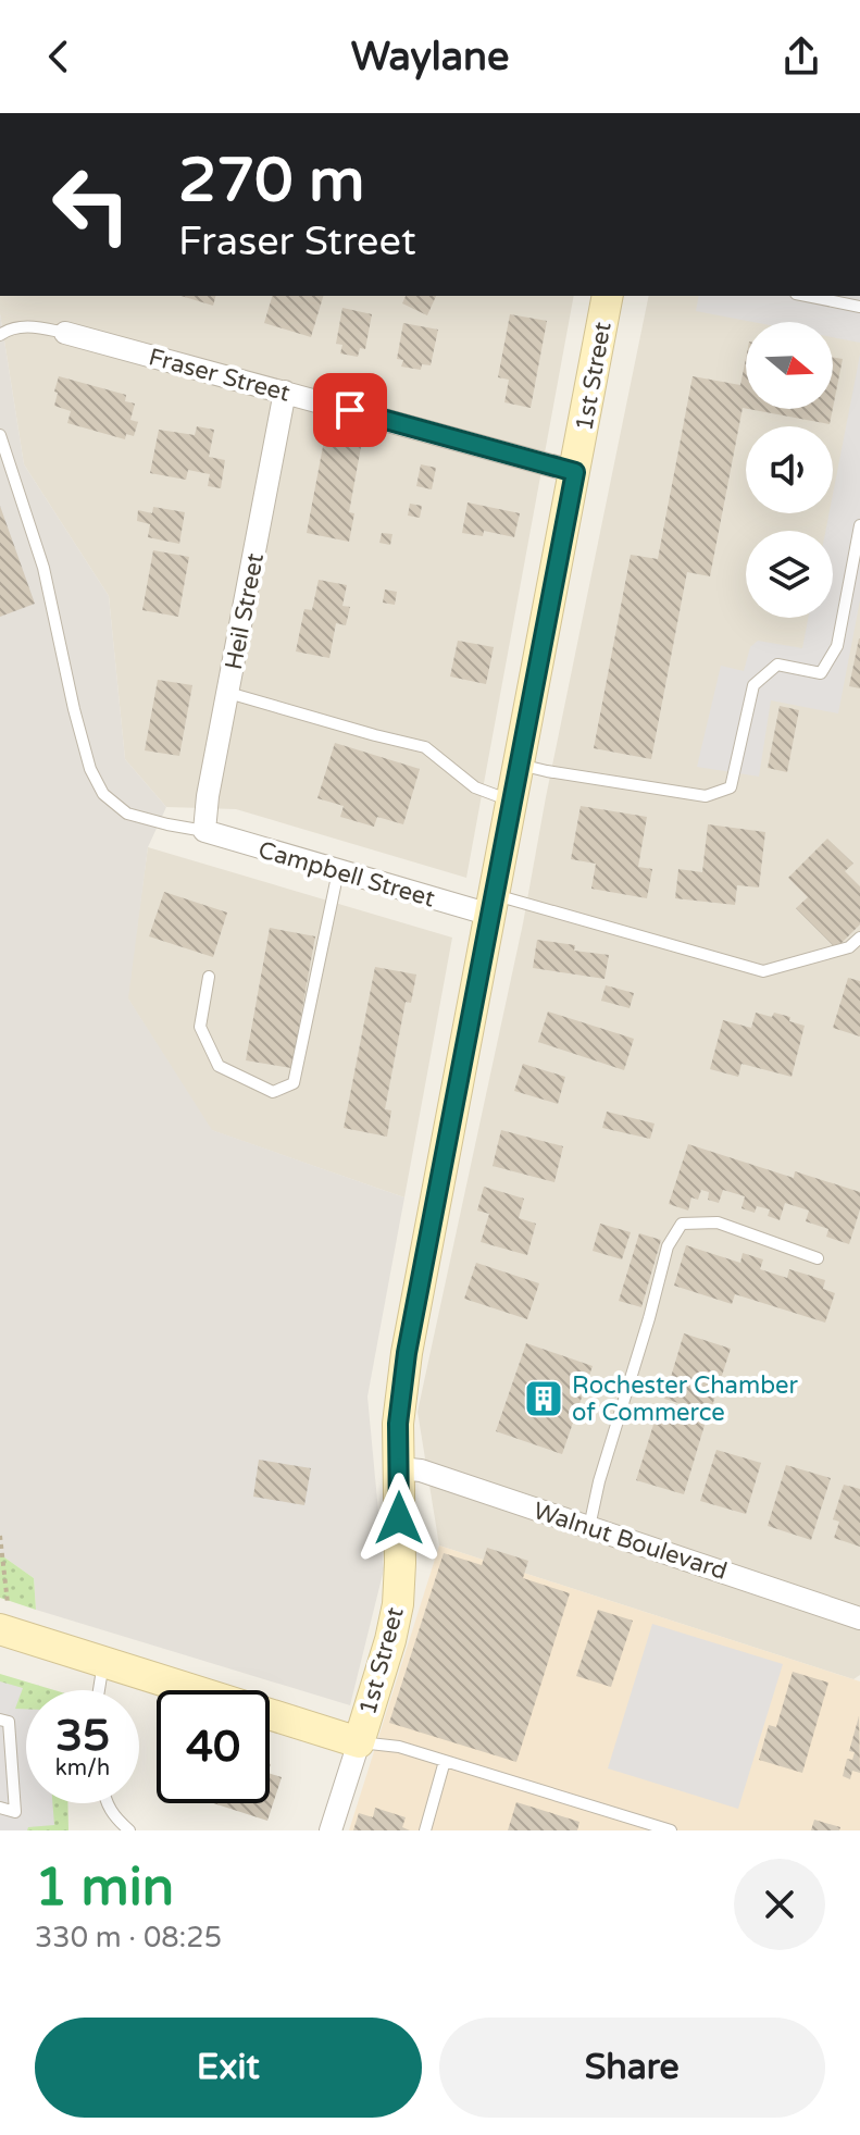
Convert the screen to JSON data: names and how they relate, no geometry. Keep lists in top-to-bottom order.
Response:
{
  "streets": {
    "street": [
      "Fraser Street",
      "1st Street",
      "Heil Street",
      "Campbell Street",
      "Walnut Boulevard"
    ]
  },
  "crossings": [
    ["Fraser Street", "1st Street"],
    ["Fraser Street", "Heil Street"],
    ["1st Street", "Campbell Street"],
    ["1st Street", "Walnut Boulevard"],
    ["Heil Street", "Campbell Street"]
  ],
  "places": {
    "building": ["Rochester Chamber of Commerce"]
  },
  "north": "right",
  "page": {
    "header": "Waylane",
    "turn": ["270 m", "Fraser Street"],
    "speed": "35 km/h",
    "limit": "40",
    "heading": ["1 min", "330 m · 08:25"],
    "buttons": ["Exit", "Share"]
  }
}
